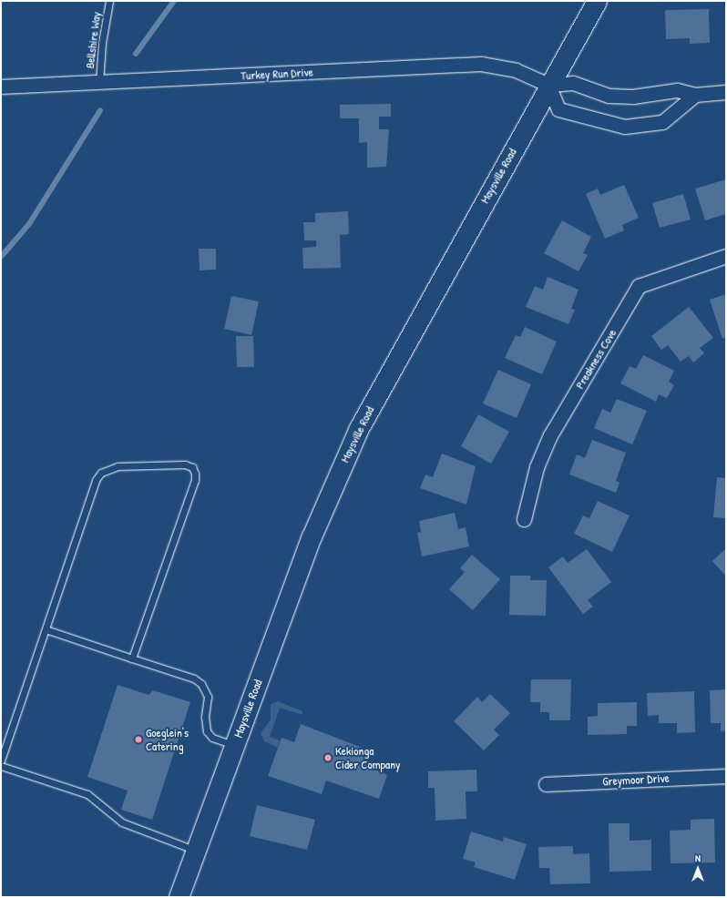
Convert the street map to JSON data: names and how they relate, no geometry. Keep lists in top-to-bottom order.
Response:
{
  "streets": {
    "main road": ["Maysville Road"],
    "street": ["Turkey Run Drive", "Preakness Cove", "Greymoor Drive"],
    "lane": ["Bellshire Way"]
  },
  "crossings": [
    ["Bellshire Way", "Turkey Run Drive"],
    ["Turkey Run Drive", "Maysville Road"]
  ],
  "places": ["Goeglein's Catering", "Kekionga Cider Company"],
  "north": "top"
}
